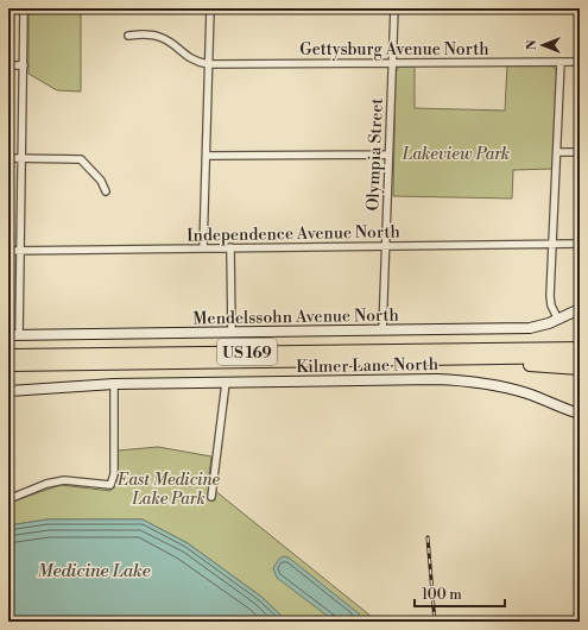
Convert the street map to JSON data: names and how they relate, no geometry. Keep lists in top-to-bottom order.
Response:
{
  "streets": {
    "highway": ["US 169"],
    "street": [
      "Gettysburg Avenue North",
      "Olympia Street",
      "Independence Avenue North",
      "Mendelssohn Avenue North",
      "Kilmer Lane North"
    ]
  },
  "crossings": [
    ["Gettysburg Avenue North", "Olympia Street"],
    ["Olympia Street", "Independence Avenue North"],
    ["Olympia Street", "Mendelssohn Avenue North"]
  ],
  "water": ["Medicine Lake"],
  "parks": ["Lakeview Park", "East Medicine Lake Park"],
  "scale_bar": "100 m",
  "north": "left"
}
